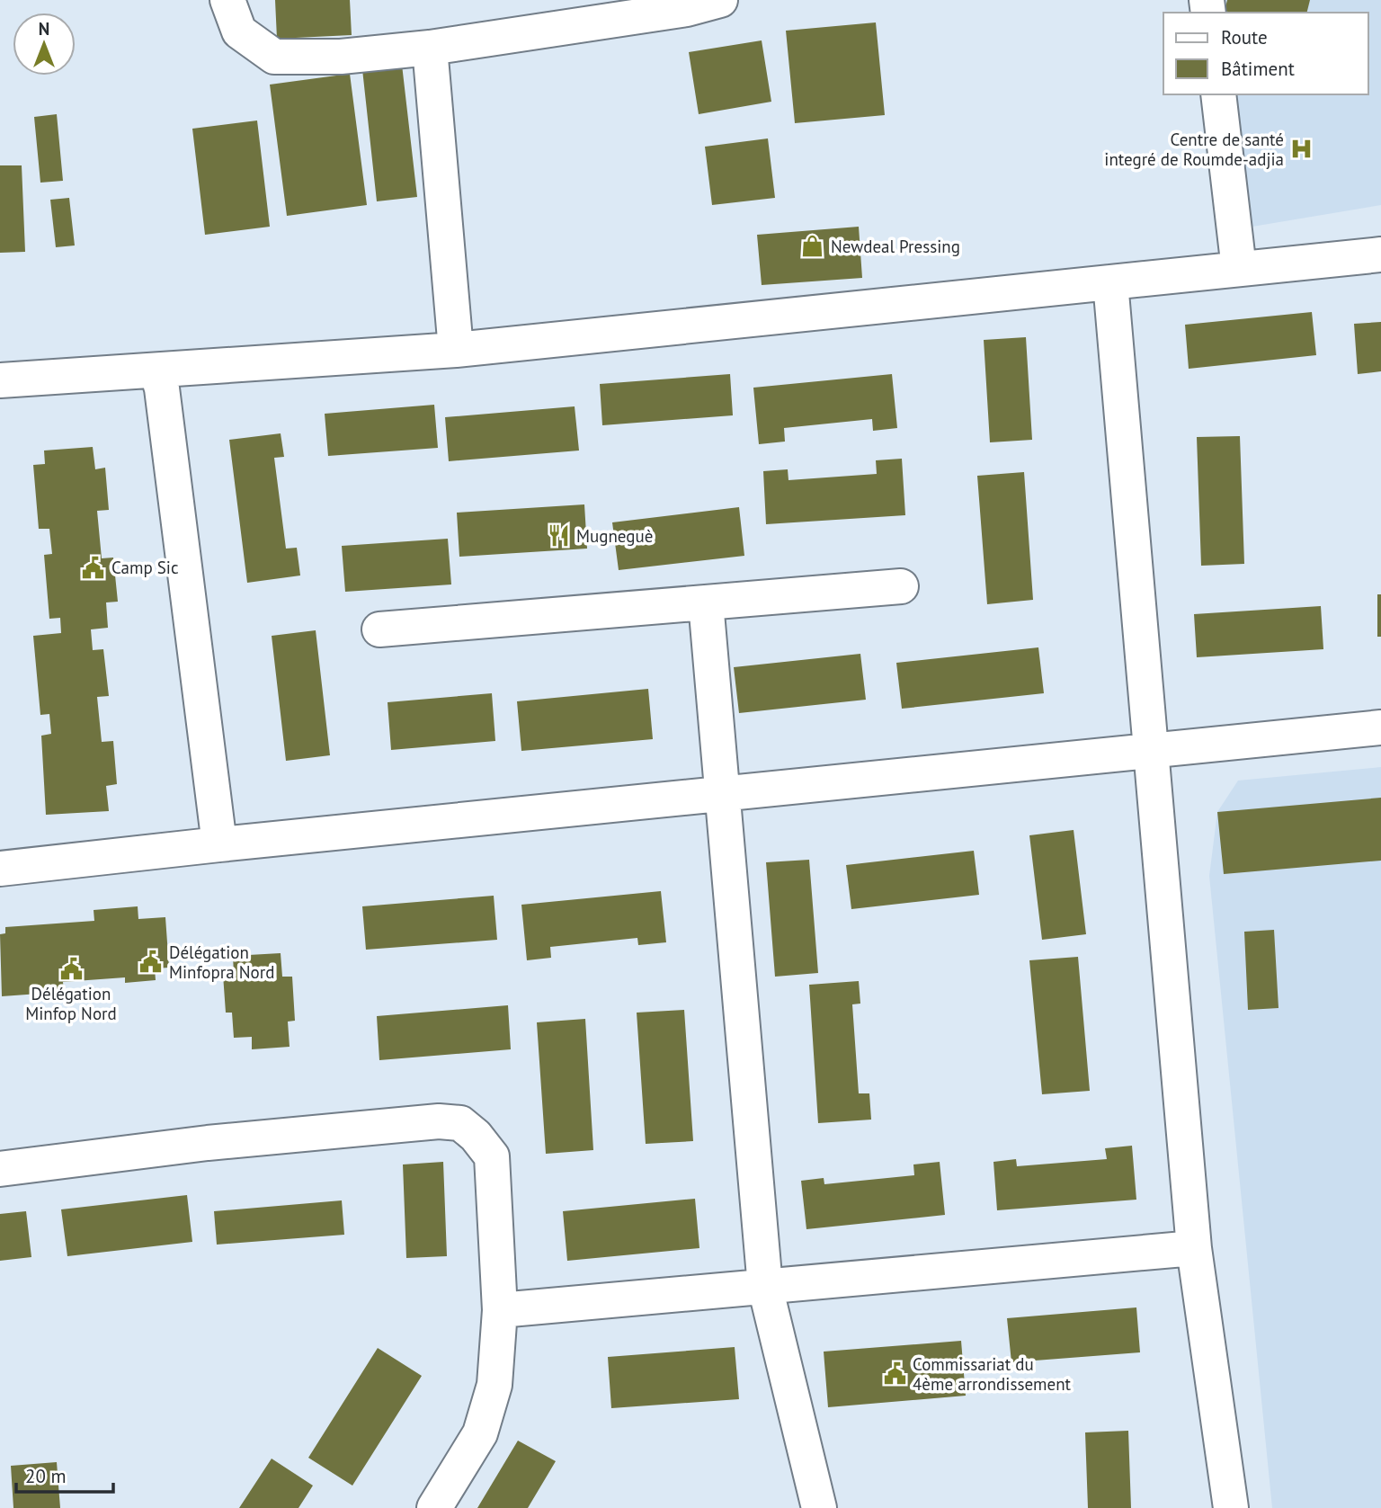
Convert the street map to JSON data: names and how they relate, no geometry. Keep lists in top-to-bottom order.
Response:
{
  "places": {
    "hospital": ["Centre de santé integré de Roumde-adjia"],
    "shop": ["Newdeal Pressing"],
    "restaurant": ["Mugneguè"],
    "public building": [
      "Camp Sic",
      "Délégation Minfopra Nord",
      "Délégation Minfop Nord",
      "Commissariat du 4ème arrondissement"
    ]
  },
  "legend": ["Route", "Bâtiment"],
  "scale_bar": "20 m",
  "north": "top"
}
